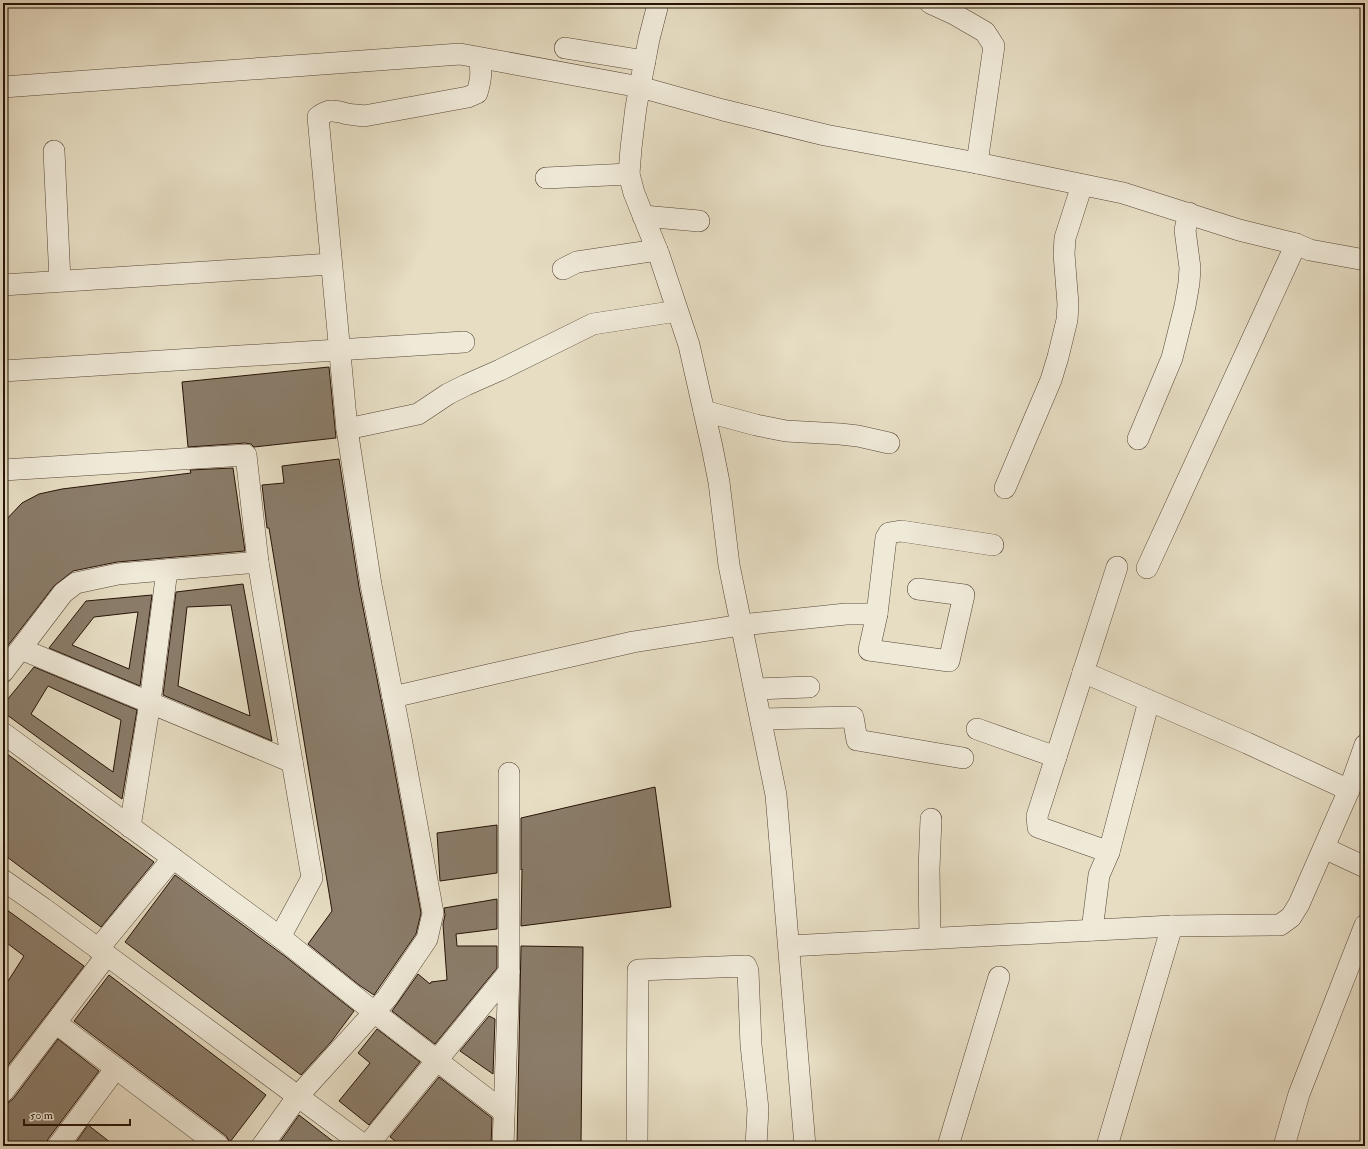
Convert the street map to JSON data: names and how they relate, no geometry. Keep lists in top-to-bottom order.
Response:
{
  "scale_bar": "50 m"
}
